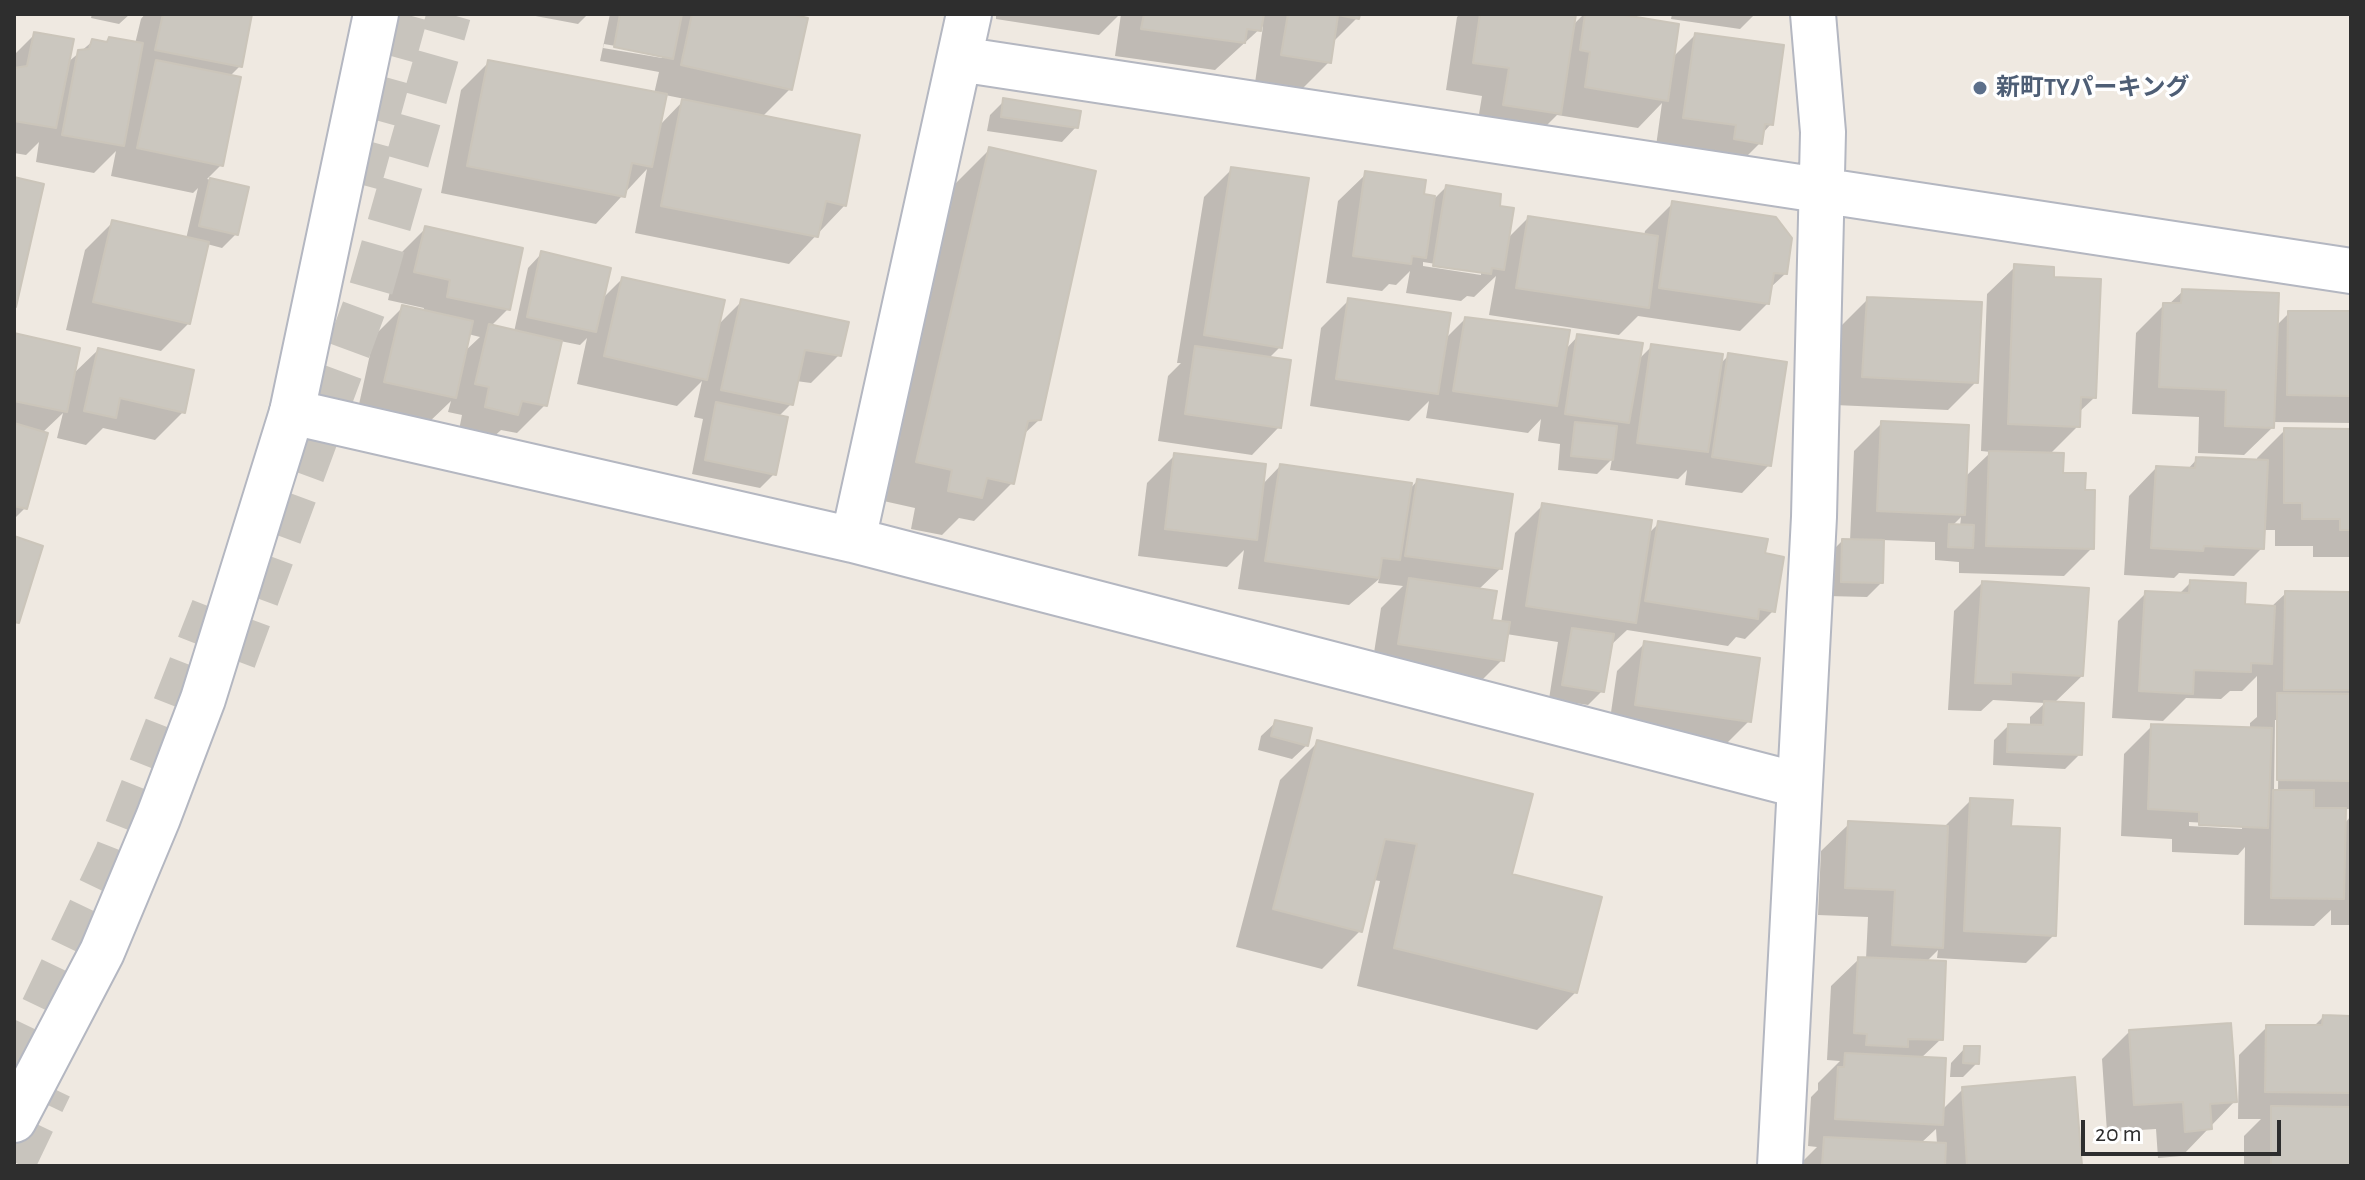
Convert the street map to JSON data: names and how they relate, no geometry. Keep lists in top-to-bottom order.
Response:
{
  "places": ["新町TYパーキング"],
  "scale_bar": "20 m"
}
